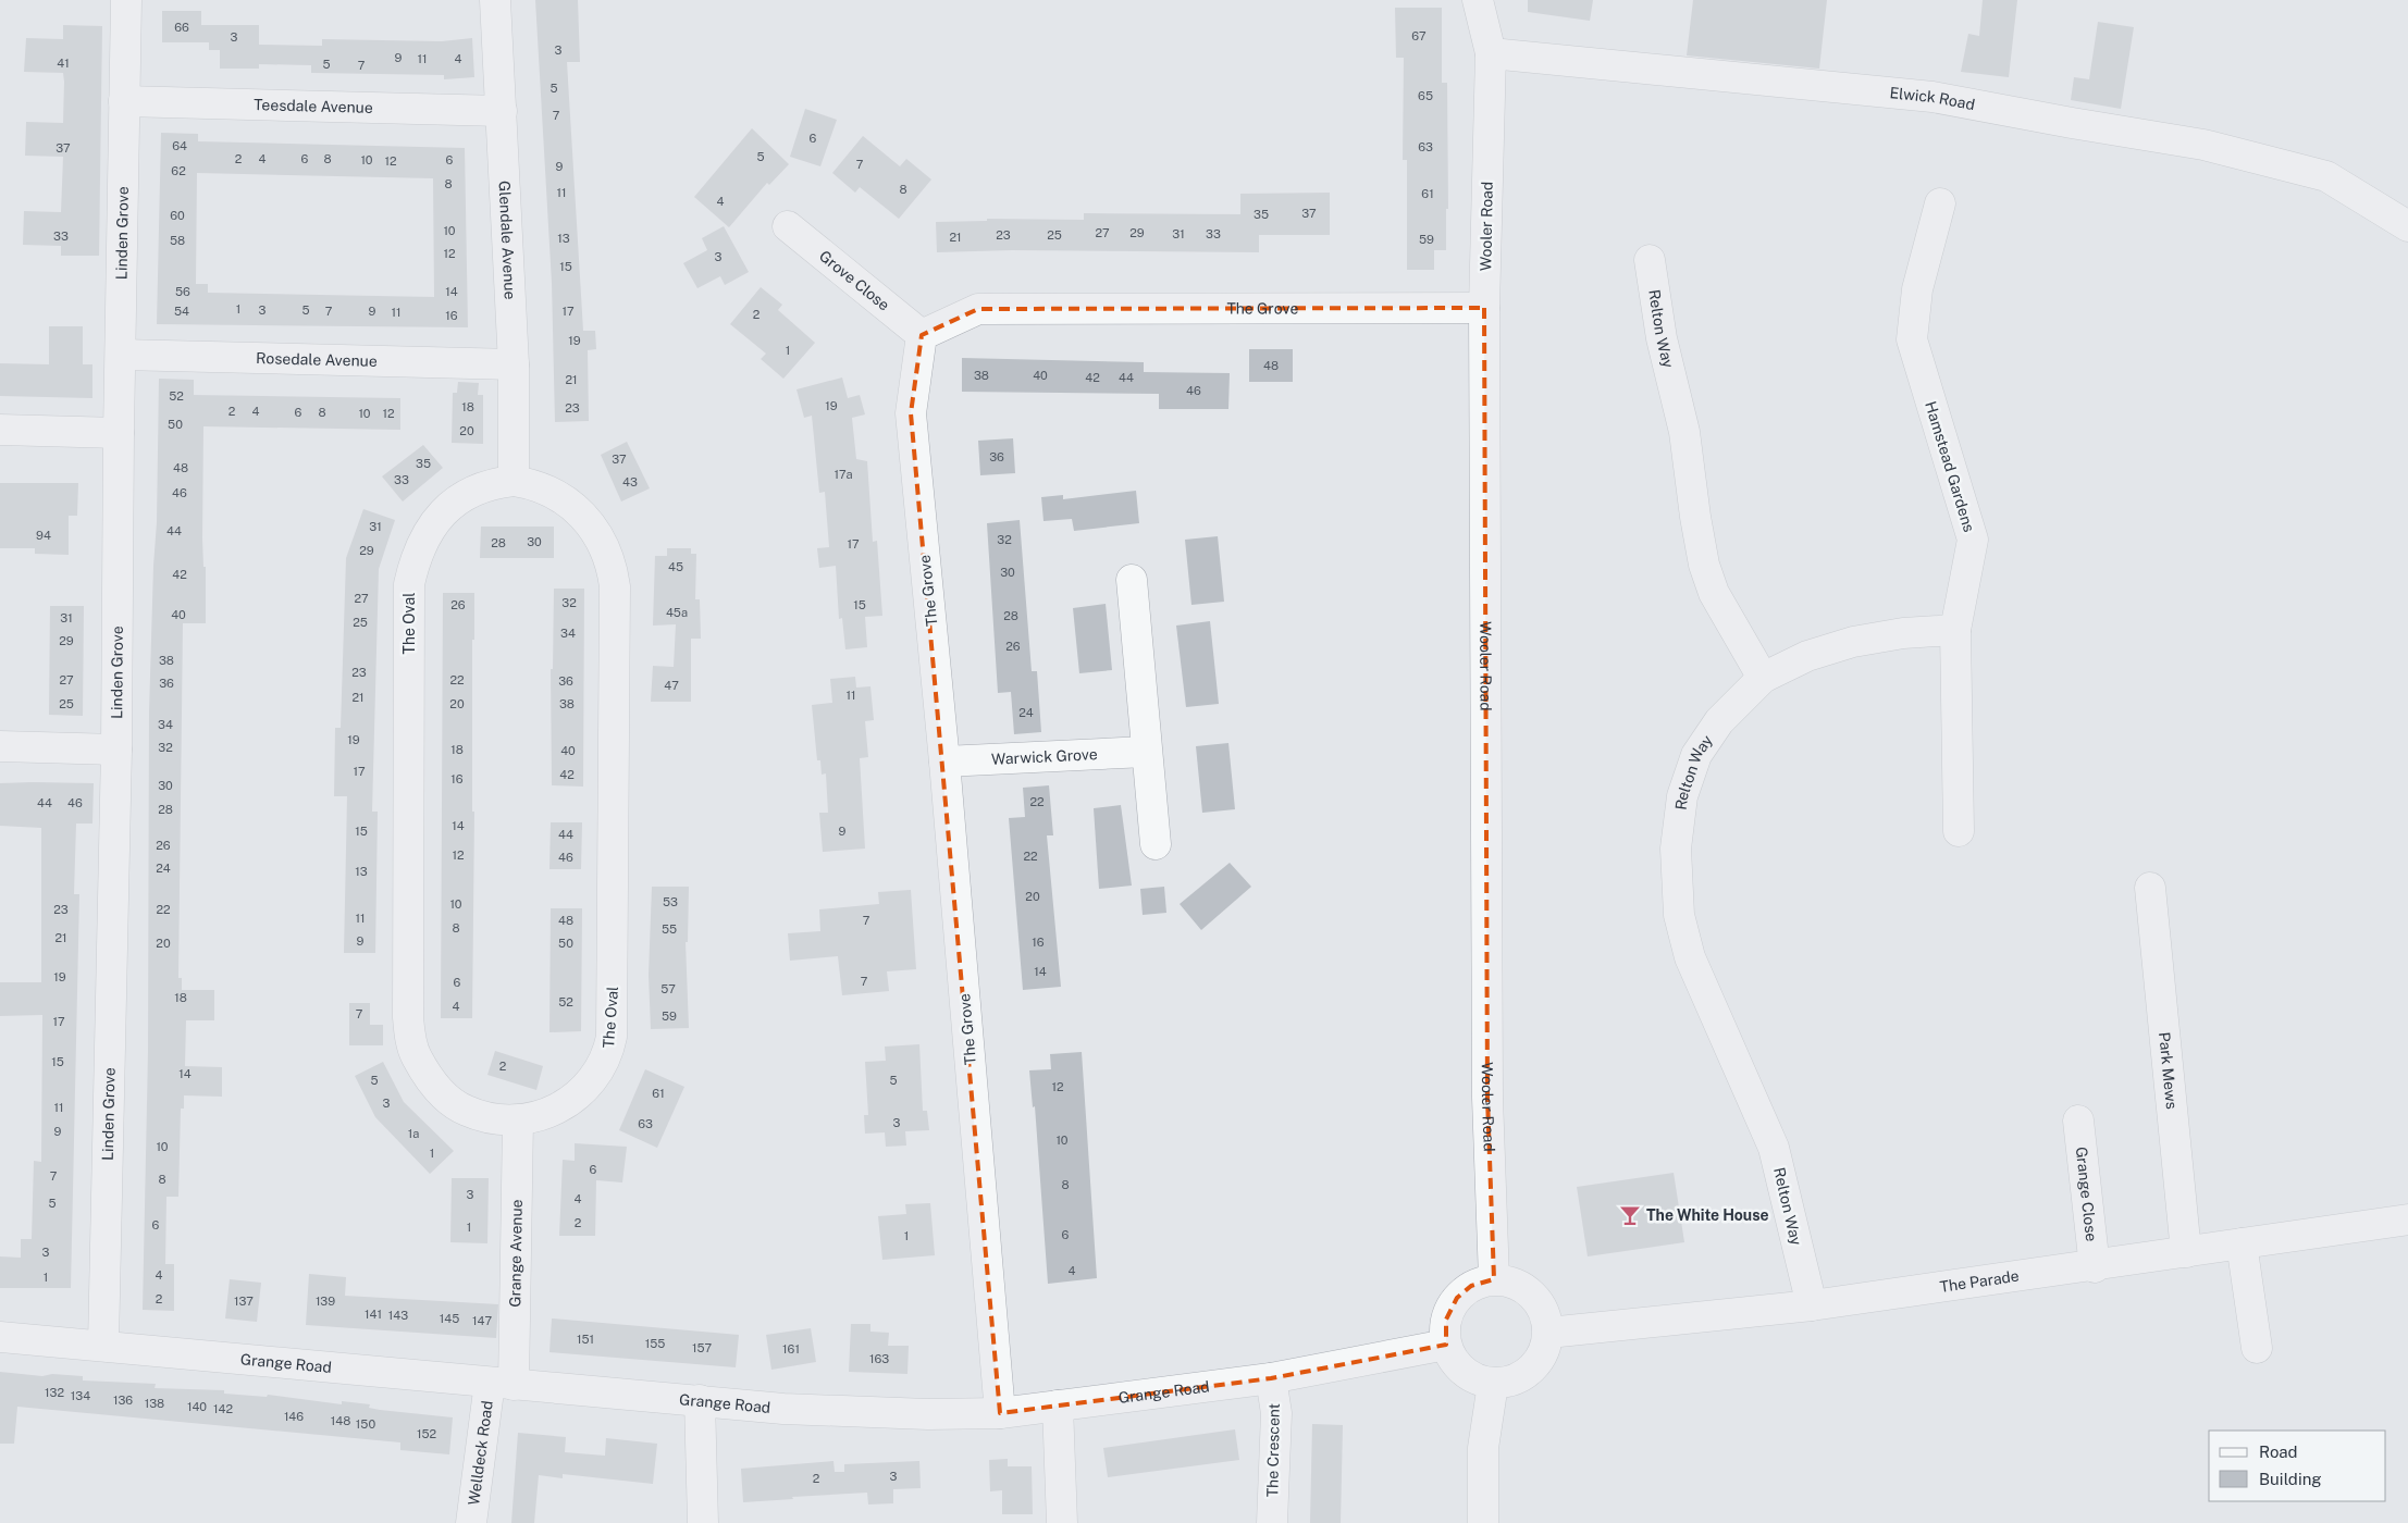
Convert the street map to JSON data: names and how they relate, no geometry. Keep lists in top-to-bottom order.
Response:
{
  "streets": {
    "street": [
      "Elwick Road",
      "Teesdale Avenue",
      "Wooler Road",
      "Linden Grove",
      "Glendale Avenue",
      "Grove Close",
      "The Grove",
      "Relton Way",
      "Rosedale Avenue",
      "Hamstead Gardens",
      "The Oval",
      "Warwick Grove",
      "Park Mews",
      "Grange Close",
      "Grange Avenue",
      "The Parade",
      "Grange Road",
      "The Crescent",
      "Welldeck Road"
    ]
  },
  "crossings": [
    ["Elwick Road", "Wooler Road"],
    ["Teesdale Avenue", "Linden Grove"],
    ["Teesdale Avenue", "Glendale Avenue"],
    ["Wooler Road", "The Grove"],
    ["Wooler Road", "The Parade"],
    ["Wooler Road", "Grange Road"],
    ["Linden Grove", "Rosedale Avenue"],
    ["Linden Grove", "Grange Road"],
    ["Glendale Avenue", "Rosedale Avenue"],
    ["Glendale Avenue", "The Oval"],
    ["Grove Close", "The Grove"],
    ["The Grove", "Warwick Grove"],
    ["The Grove", "Grange Road"],
    ["Relton Way", "The Parade"],
    ["The Oval", "Grange Avenue"],
    ["Park Mews", "The Parade"],
    ["Grange Close", "The Parade"],
    ["Grange Avenue", "Grange Road"],
    ["Grange Avenue", "Welldeck Road"],
    ["The Parade", "Grange Road"],
    ["Grange Road", "The Crescent"],
    ["Grange Road", "Welldeck Road"]
  ],
  "places": {
    "bar": ["The White House"]
  },
  "house_numbers": [
    "66",
    "67",
    "3",
    "3",
    "9",
    "11",
    "4",
    "41",
    "5",
    "7",
    "5",
    "65",
    "7",
    "6",
    "64",
    "63",
    "37",
    "5",
    "2",
    "4",
    "6",
    "8",
    "10",
    "6",
    "12",
    "7",
    "9",
    "62",
    "8",
    "8",
    "11",
    "61",
    "4",
    "37",
    "35",
    "60",
    "10",
    "27",
    "29",
    "31",
    "33",
    "23",
    "25",
    "33",
    "21",
    "13",
    "59",
    "58",
    "12",
    "3",
    "15",
    "56",
    "14",
    "1",
    "3",
    "5",
    "54",
    "7",
    "9",
    "17",
    "11",
    "2",
    "16",
    "19",
    "1",
    "48",
    "38",
    "40",
    "42",
    "44",
    "21",
    "46",
    "52",
    "19",
    "18",
    "23",
    "2",
    "4",
    "6",
    "8",
    "10",
    "12",
    "50",
    "20",
    "36",
    "37",
    "35",
    "48",
    "17a",
    "33",
    "43",
    "46",
    "31",
    "44",
    "94",
    "32",
    "30",
    "28",
    "17",
    "29",
    "45",
    "30",
    "42",
    "27",
    "32",
    "26",
    "15",
    "45a",
    "40",
    "28",
    "31",
    "25",
    "34",
    "29",
    "26",
    "38",
    "23",
    "27",
    "22",
    "36",
    "36",
    "47",
    "11",
    "21",
    "25",
    "20",
    "38",
    "24",
    "34",
    "19",
    "32",
    "18",
    "40",
    "17",
    "42",
    "16",
    "30",
    "22",
    "44",
    "46",
    "28",
    "14",
    "15",
    "9",
    "44",
    "26",
    "12",
    "22",
    "46",
    "24",
    "13",
    "20",
    "53",
    "10",
    "23",
    "22",
    "11",
    "48",
    "7",
    "8",
    "55",
    "21",
    "9",
    "16",
    "20",
    "50",
    "14",
    "19",
    "7",
    "6",
    "57",
    "18",
    "52",
    "4",
    "7",
    "59",
    "17",
    "15",
    "2",
    "14",
    "5",
    "5",
    "12",
    "61",
    "3",
    "11",
    "3",
    "63",
    "9",
    "1a",
    "10",
    "10",
    "1",
    "6",
    "7",
    "8",
    "8",
    "3",
    "4",
    "5",
    "2",
    "6",
    "1",
    "6",
    "1",
    "3",
    "4",
    "4",
    "1",
    "2",
    "137",
    "139",
    "141",
    "143",
    "145",
    "147",
    "151",
    "155",
    "157",
    "161",
    "163",
    "132",
    "134",
    "136",
    "138",
    "140",
    "142",
    "146",
    "148",
    "150",
    "152",
    "3",
    "2"
  ],
  "legend": ["Road", "Building"]
}
